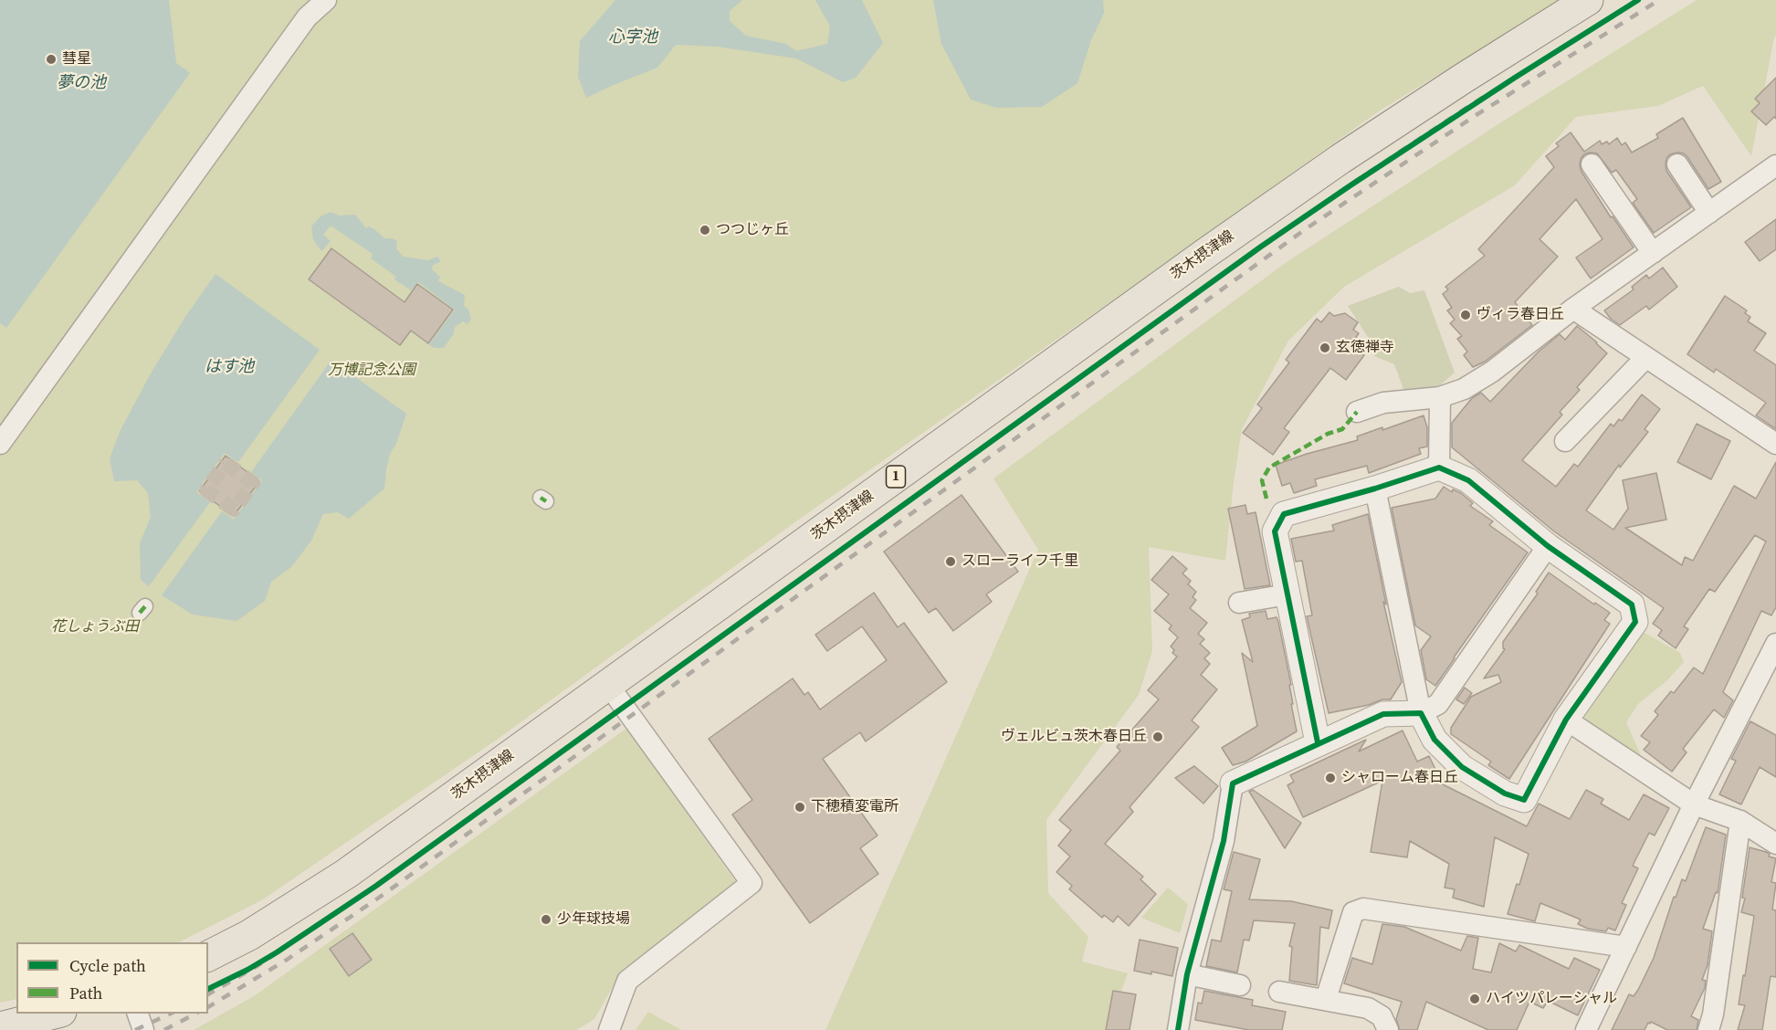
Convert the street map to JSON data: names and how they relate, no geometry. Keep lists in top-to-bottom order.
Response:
{
  "streets": {
    "main road": ["茨木摂津線", "1"]
  },
  "water": ["心字池", "夢の池", "はす池"],
  "parks": ["万博記念公園", "花しょうぶ田"],
  "places": [
    "彗星",
    "つつじヶ丘",
    "ヴィラ春日丘",
    "玄徳禅寺",
    "スローライフ千里",
    "ヴェルビュ茨木春日丘",
    "シャローム春日丘",
    "下穂積変電所",
    "少年球技場",
    "ハイツパレーシャル"
  ],
  "legend": ["Cycle path", "Path"]
}
